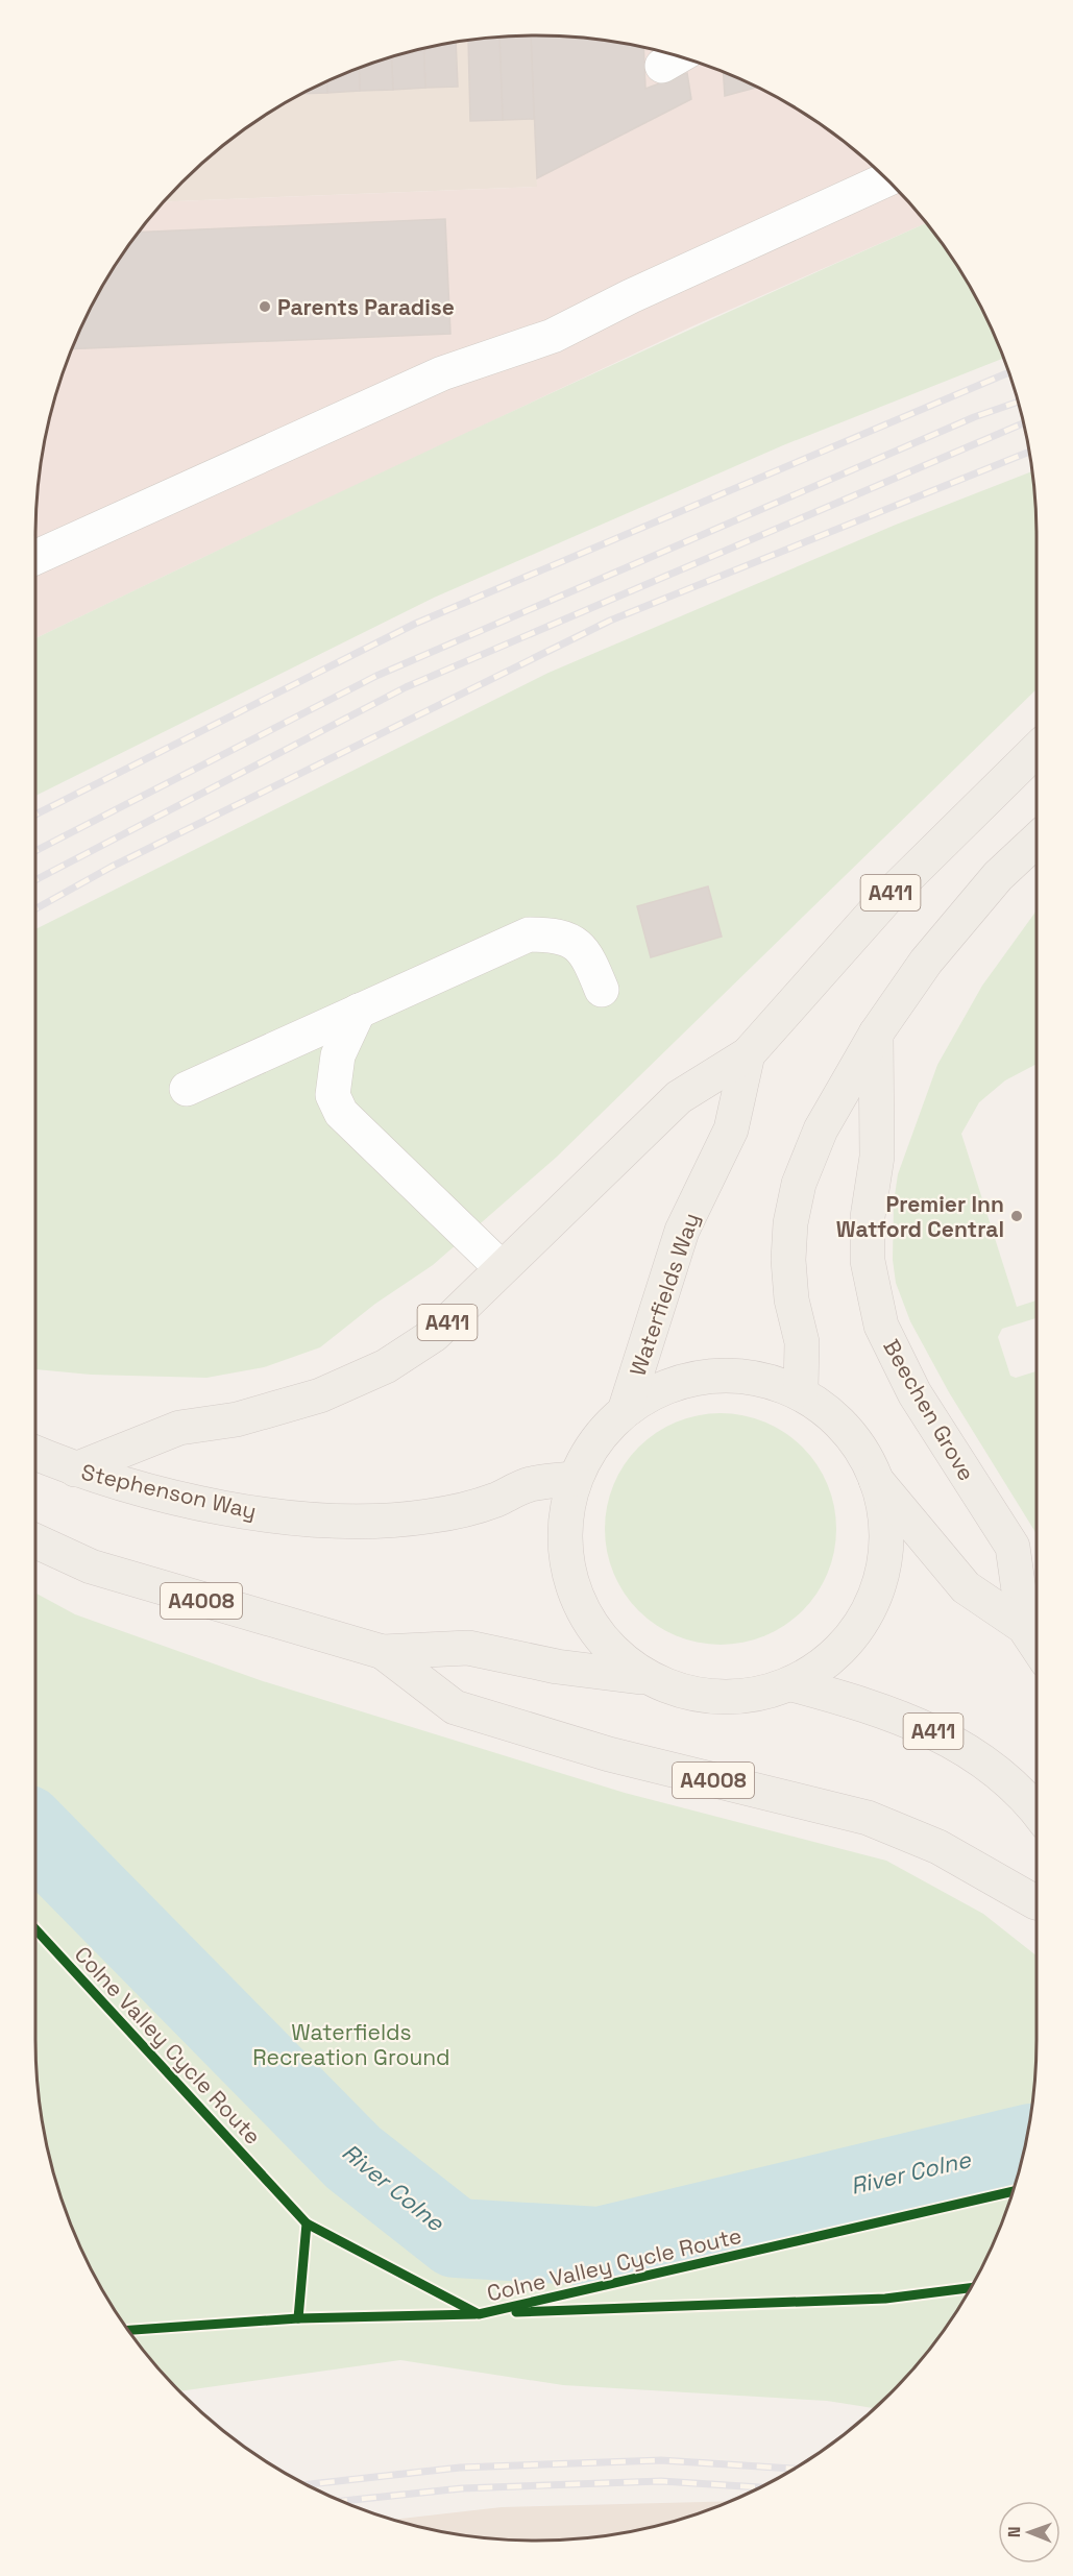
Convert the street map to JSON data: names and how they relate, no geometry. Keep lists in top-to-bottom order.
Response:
{
  "streets": {
    "main road": [
      "A411",
      "Waterfields Way",
      "Beechen Grove",
      "Stephenson Way",
      "A4008"
    ],
    "cycle path": ["Colne Valley Cycle Route"]
  },
  "crossings": [
    ["A411", "Waterfields Way"],
    ["A411", "Stephenson Way"]
  ],
  "water": ["River Colne"],
  "parks": ["Waterfields Recreation Ground"],
  "places": ["Parents Paradise", "Premier Inn Watford Central"],
  "north": "left"
}
